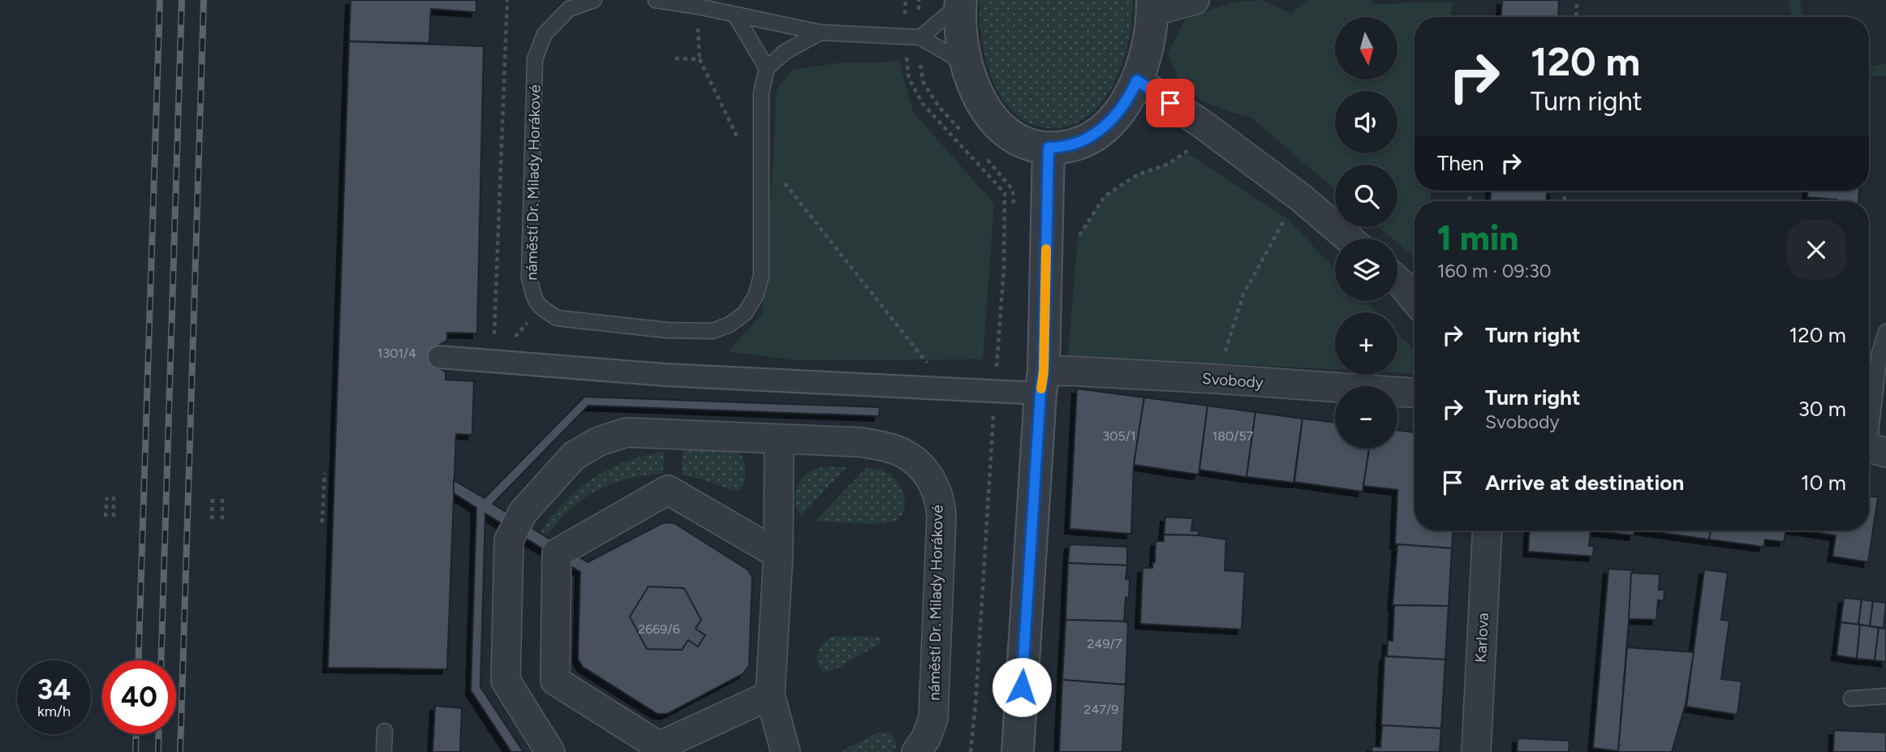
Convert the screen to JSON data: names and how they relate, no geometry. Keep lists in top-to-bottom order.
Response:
{
  "streets": {
    "street": ["náměstí Dr. Milady Horákové", "Svobody", "Karlova"]
  },
  "house_numbers": [
    "1301/4",
    "305/1",
    "180/57",
    "2669/6",
    "249/7",
    "247/9"
  ],
  "north": "bottom",
  "page": {
    "map_buttons": ["+", "−"],
    "turn": ["120 m", "Turn right"],
    "then": "Then",
    "heading": ["1 min", "160 m · 09:30"],
    "list": [
      {
        "name": "Turn right",
        "value": "120 m"
      },
      {
        "name": "Turn right",
        "note": "Svobody",
        "value": "30 m"
      },
      {
        "name": "Arrive at destination",
        "value": "10 m"
      }
    ],
    "speed": "34 km/h",
    "limit": "40"
  }
}
